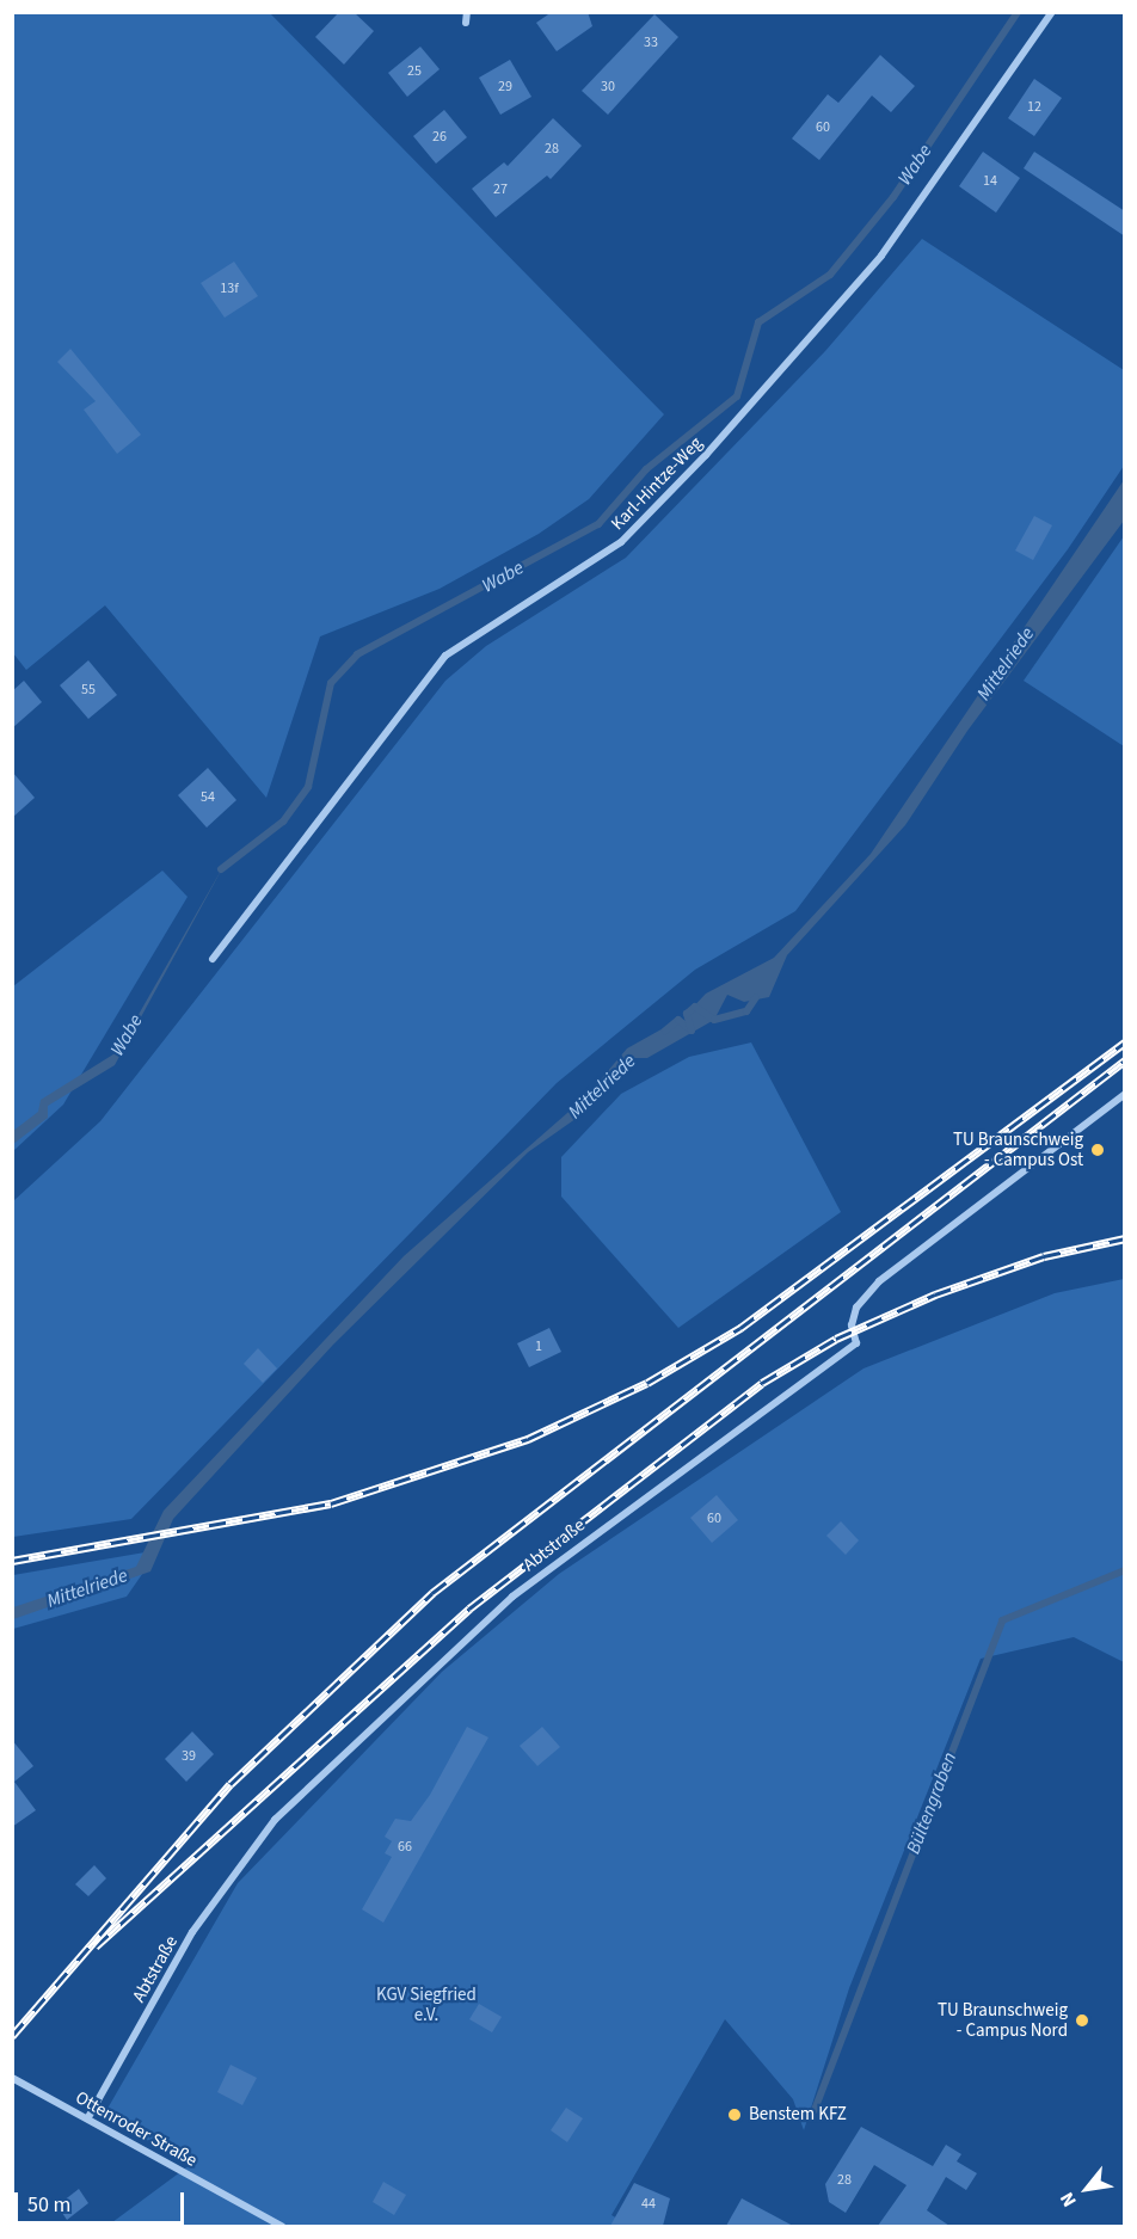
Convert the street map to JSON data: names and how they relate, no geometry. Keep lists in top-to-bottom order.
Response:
{
  "streets": {
    "street": ["Karl-Hintze-Weg", "Abtstraße", "Ottenroder Straße"]
  },
  "crossings": [
    ["Abtstraße", "Ottenroder Straße"]
  ],
  "water": ["Wabe", "Mittelriede", "Bültengraben"],
  "parks": ["KGV Siegfried e.V."],
  "places": ["TU Braunschweig - Campus Ost", "TU Braunschweig - Campus Nord", "Benstem KFZ"],
  "house_numbers": [
    "33",
    "25",
    "29",
    "30",
    "12",
    "60",
    "26",
    "28",
    "14",
    "27",
    "13f",
    "55",
    "54",
    "1",
    "60",
    "39",
    "66",
    "28",
    "44"
  ],
  "scale_bar": "50 m",
  "north": "bottom left"
}
